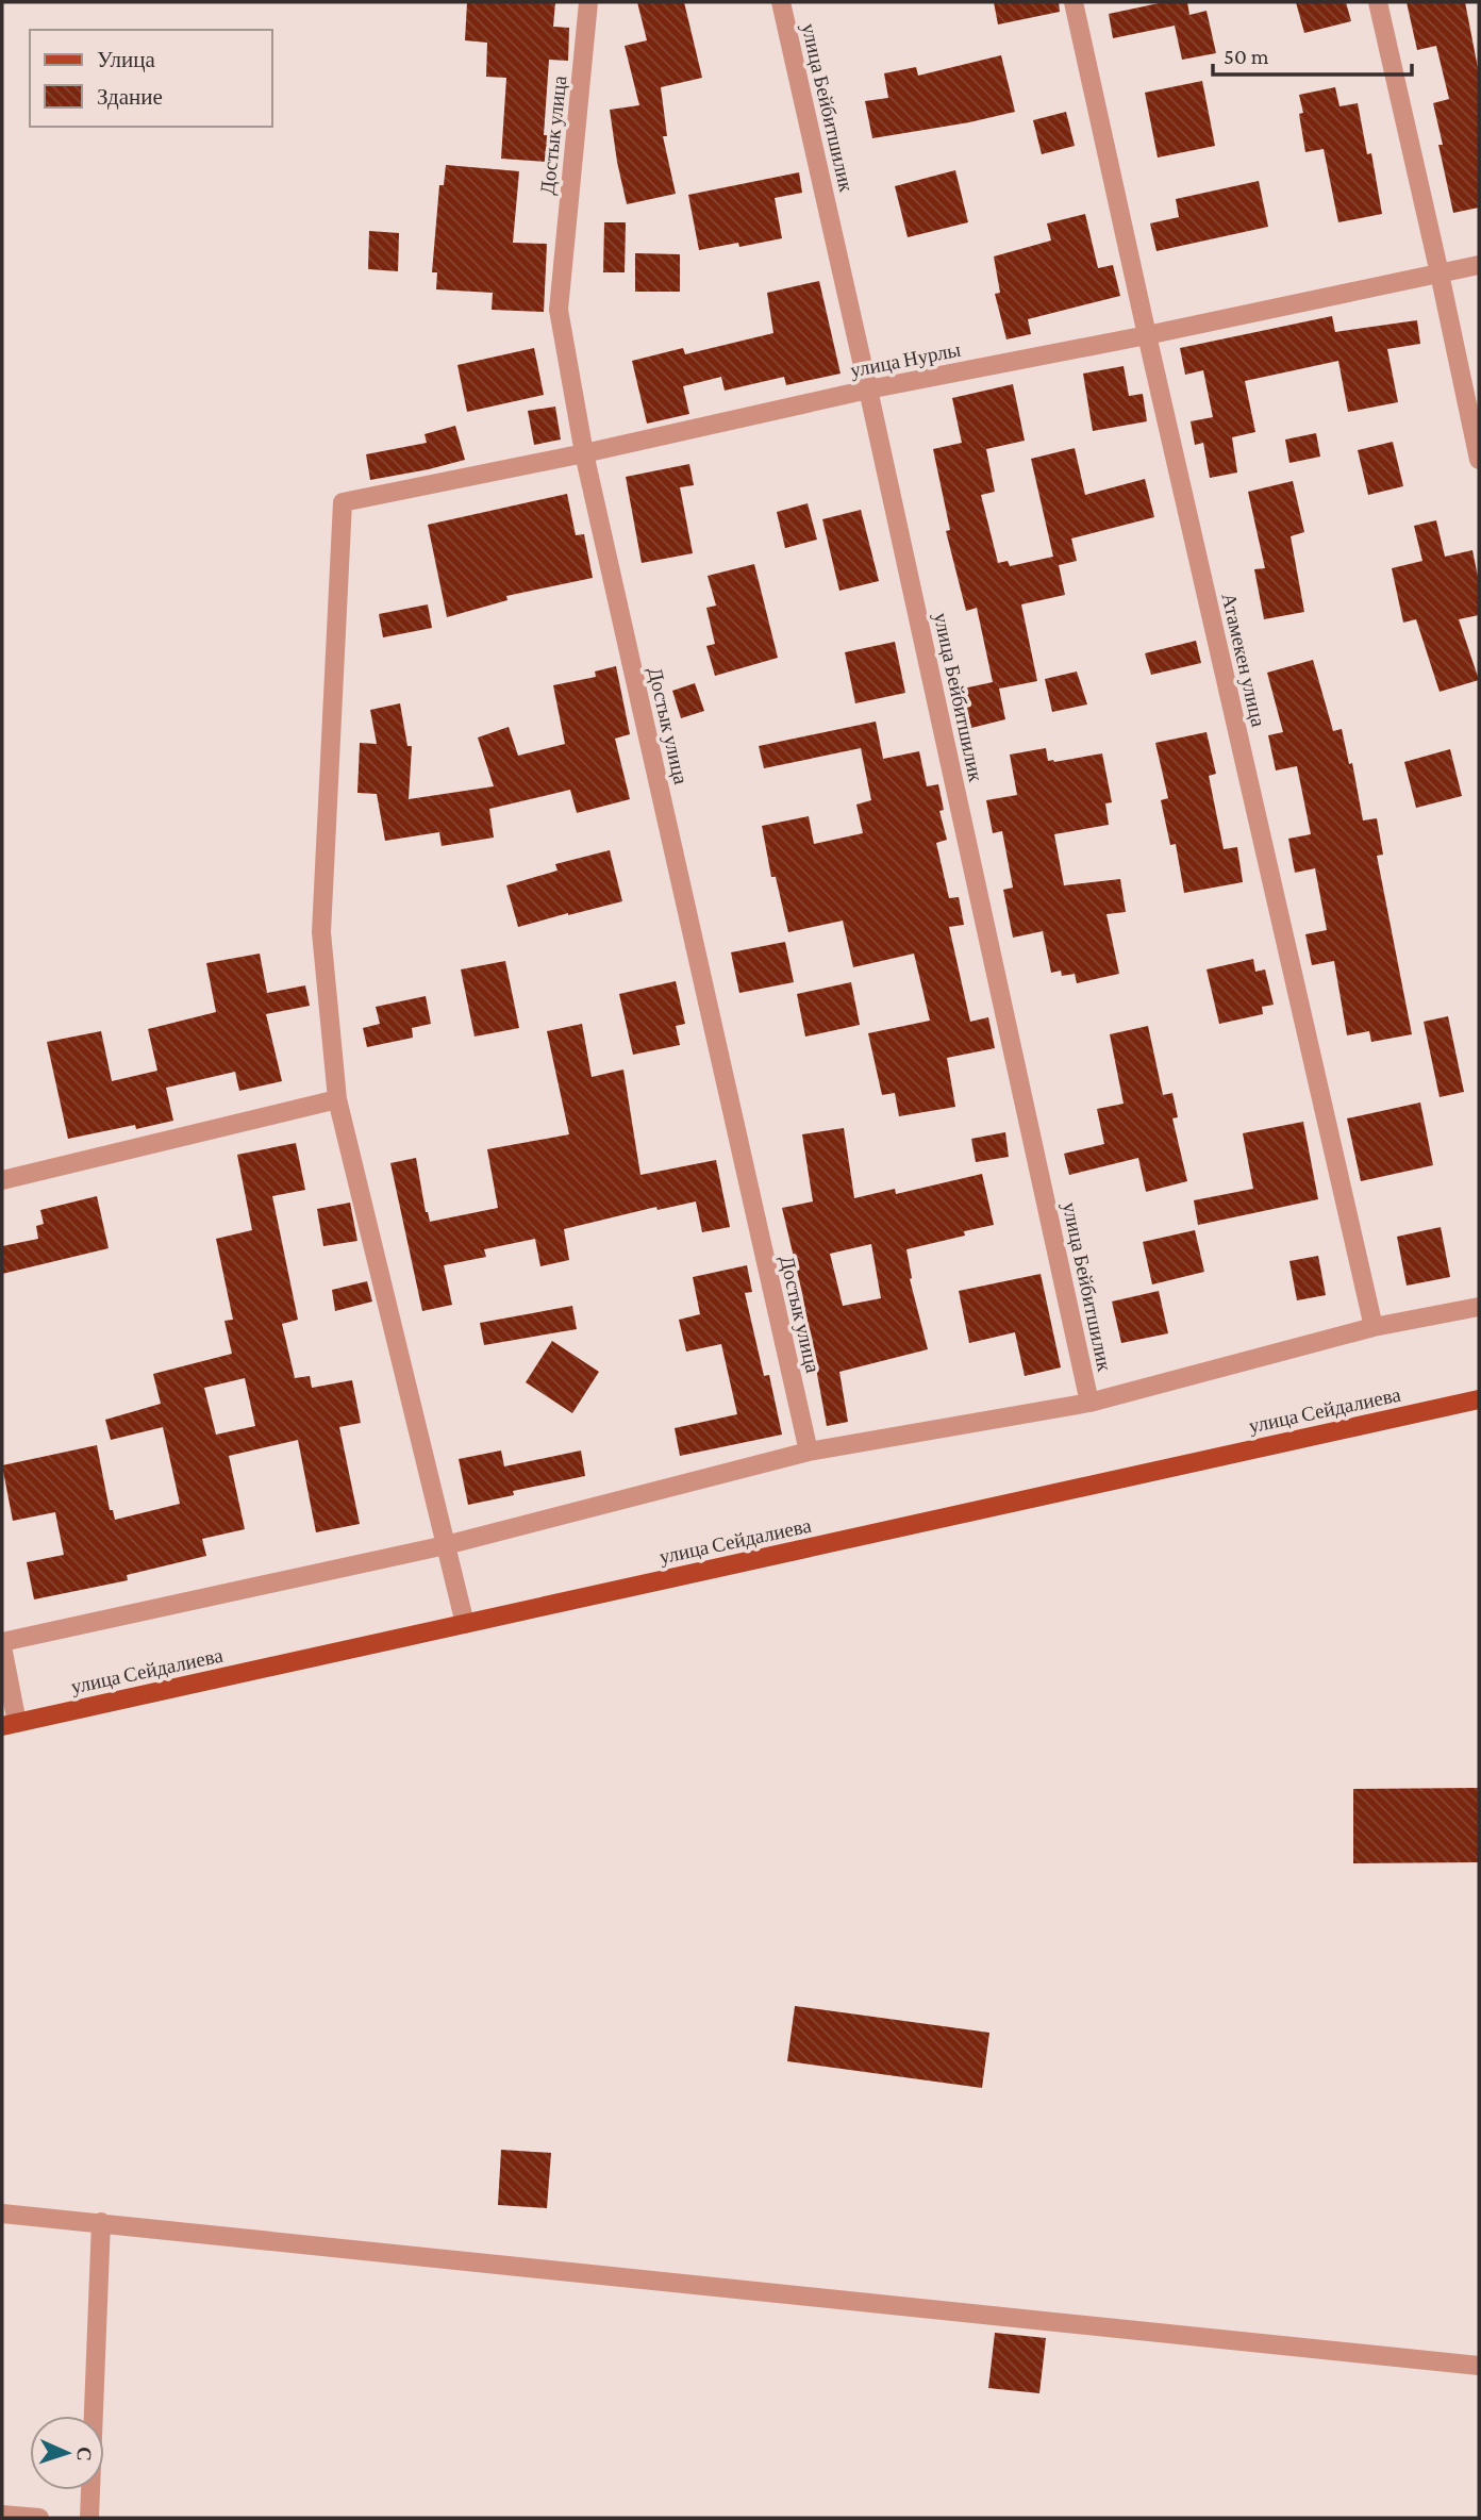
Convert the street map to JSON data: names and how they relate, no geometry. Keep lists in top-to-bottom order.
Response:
{
  "streets": {
    "main road": ["улица Сейдалиева"],
    "street": [
      "улица Бейбитшилик",
      "Достык улица",
      "улица Нурлы",
      "Атамекен улица"
    ]
  },
  "crossings": [
    ["улица Бейбитшилик", "улица Нурлы"],
    ["Достык улица", "улица Нурлы"],
    ["улица Нурлы", "Атамекен улица"]
  ],
  "legend": ["Улица", "Здание"],
  "scale_bar": "50 m",
  "north": "right"
}
